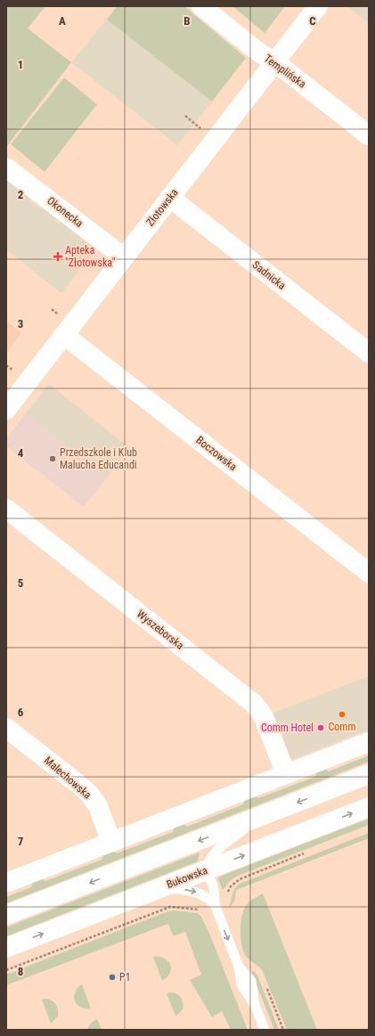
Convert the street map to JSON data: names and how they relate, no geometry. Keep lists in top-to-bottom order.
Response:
{
  "streets": {
    "street": [
      "Templińska",
      "Złotowska",
      "Okonecka",
      "Sadnicka",
      "Boczowska",
      "Wyszeborska",
      "Malechowska",
      "Bukowska"
    ]
  },
  "crossings": [
    ["Templińska", "Złotowska"],
    ["Złotowska", "Okonecka"],
    ["Złotowska", "Sadnicka"],
    ["Złotowska", "Boczowska"]
  ],
  "places": {
    "health": ["Apteka \"Złotowska\""],
    "other": [
      "Przedszkole i Klub Malucha Educandi",
      "Comm",
      "Comm Hotel",
      "P1"
    ]
  },
  "grid": {
    "columns": ["A", "B", "C"],
    "rows": [
      "1",
      "2",
      "3",
      "4",
      "5",
      "6",
      "7",
      "8"
    ]
  }
}
